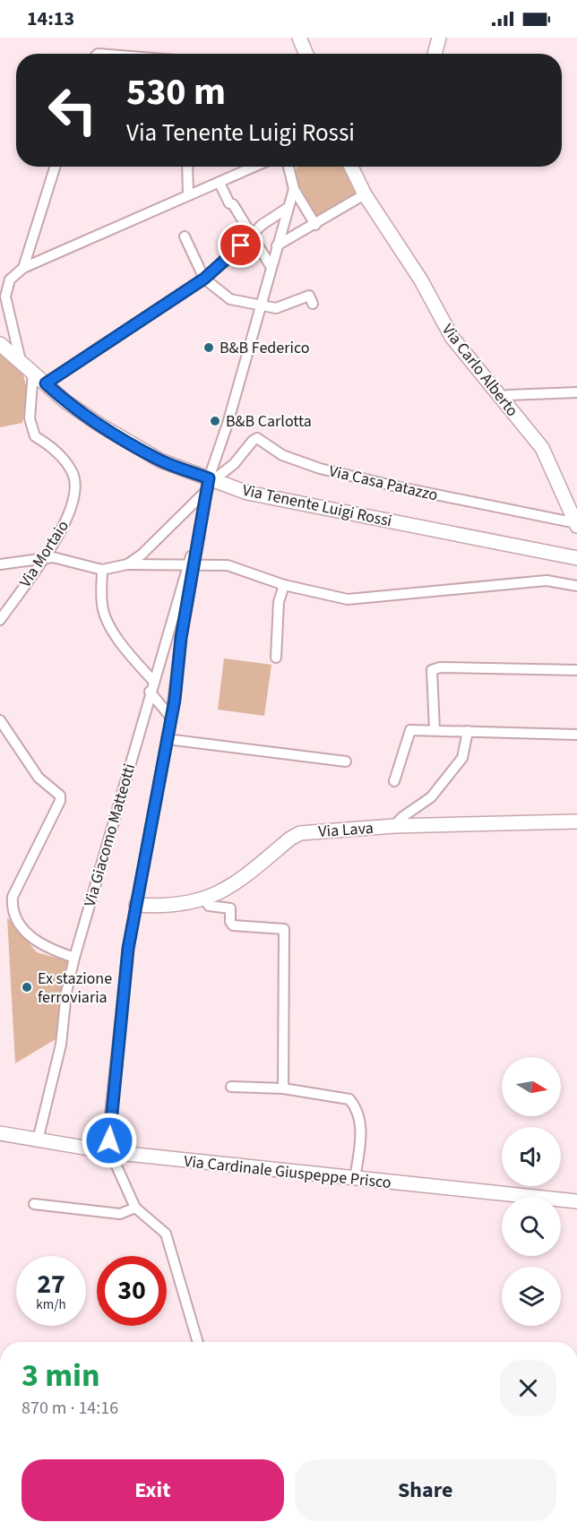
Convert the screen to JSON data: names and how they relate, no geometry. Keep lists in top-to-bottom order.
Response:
{
  "streets": {
    "street": [
      "Via Carlo Alberto",
      "Via Casa Patazzo",
      "Via Tenente Luigi Rossi",
      "Via Mortaio",
      "Via Lava",
      "Via Giacomo Matteotti",
      "Via Cardinale Giuspeppe Prisco"
    ]
  },
  "crossings": [
    ["Via Carlo Alberto", "Via Casa Patazzo"],
    ["Via Casa Patazzo", "Via Tenente Luigi Rossi"],
    ["Via Casa Patazzo", "Via Giacomo Matteotti"],
    ["Via Tenente Luigi Rossi", "Via Mortaio"],
    ["Via Tenente Luigi Rossi", "Via Giacomo Matteotti"],
    ["Via Giacomo Matteotti", "Via Cardinale Giuspeppe Prisco"]
  ],
  "places": ["B&B Federico", "B&B Carlotta", "Ex stazione ferroviaria"],
  "north": "right",
  "page": {
    "status": "14:13",
    "turn": ["530 m", "Via Tenente Luigi Rossi"],
    "speed": "27 km/h",
    "limit": "30",
    "heading": ["3 min", "870 m · 14:16"],
    "buttons": ["Exit", "Share"]
  }
}
